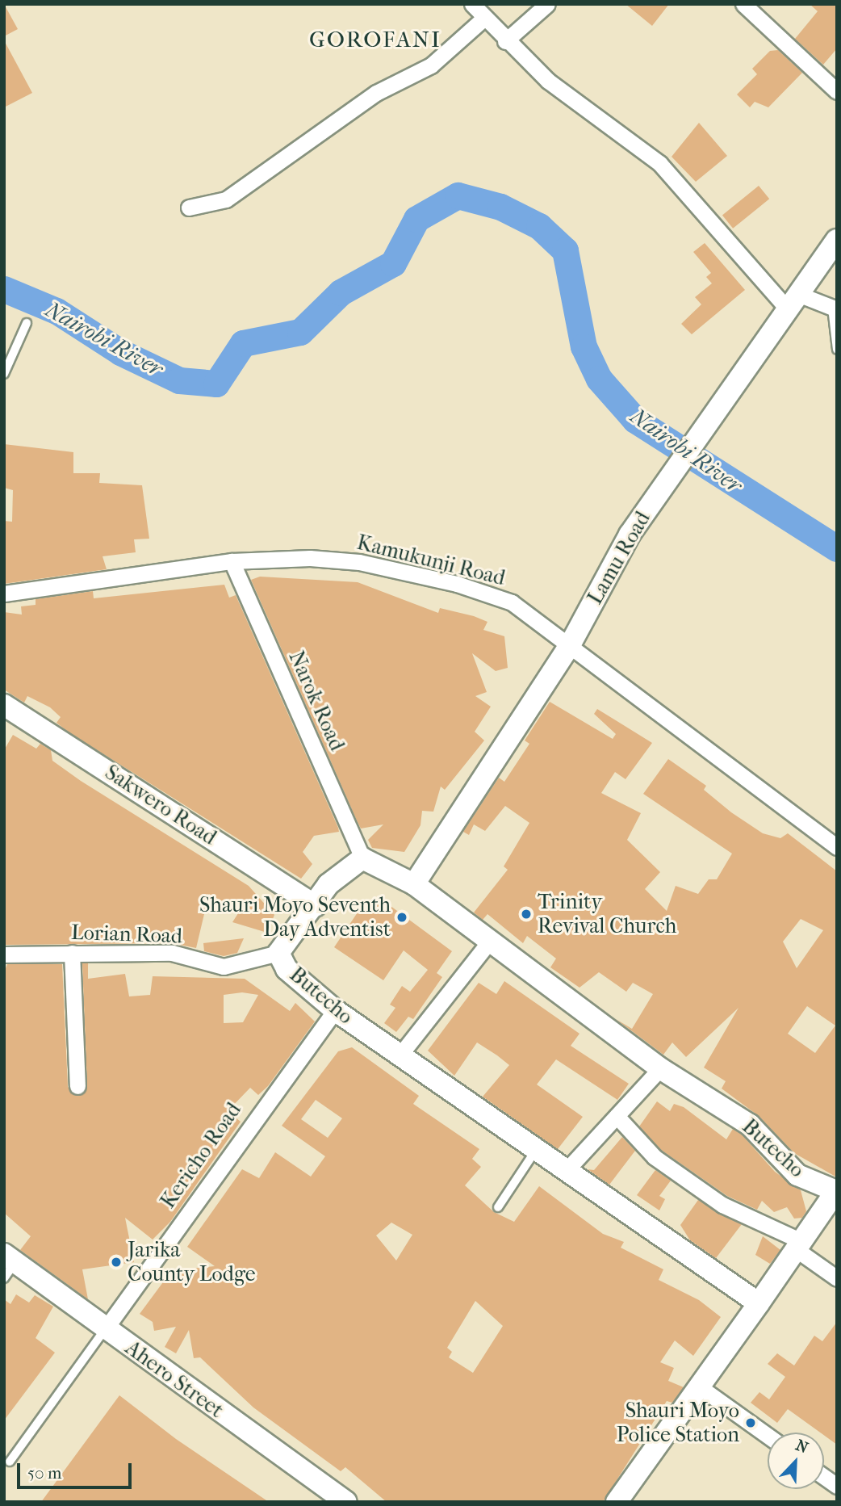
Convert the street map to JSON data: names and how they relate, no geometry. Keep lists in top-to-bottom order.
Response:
{
  "streets": {
    "street": [
      "Lamu Road",
      "Kamukunji Road",
      "Narok Road",
      "Sakwero Road",
      "Lorian Road",
      "Butecho",
      "Kericho Road",
      "Ahero Street"
    ]
  },
  "crossings": [
    ["Lamu Road", "Kamukunji Road"],
    ["Lamu Road", "Butecho"],
    ["Kamukunji Road", "Narok Road"],
    ["Narok Road", "Butecho"],
    ["Sakwero Road", "Butecho"],
    ["Lorian Road", "Butecho"],
    ["Butecho", "Kericho Road"],
    ["Kericho Road", "Ahero Street"]
  ],
  "districts": ["GOROFANI"],
  "water": ["Nairobi River"],
  "places": [
    "Trinity Revival Church",
    "Shauri Moyo Seventh Day Adventist",
    "Jarika County Lodge",
    "Shauri Moyo Police Station"
  ],
  "scale_bar": "50 m",
  "north": "top right"
}
